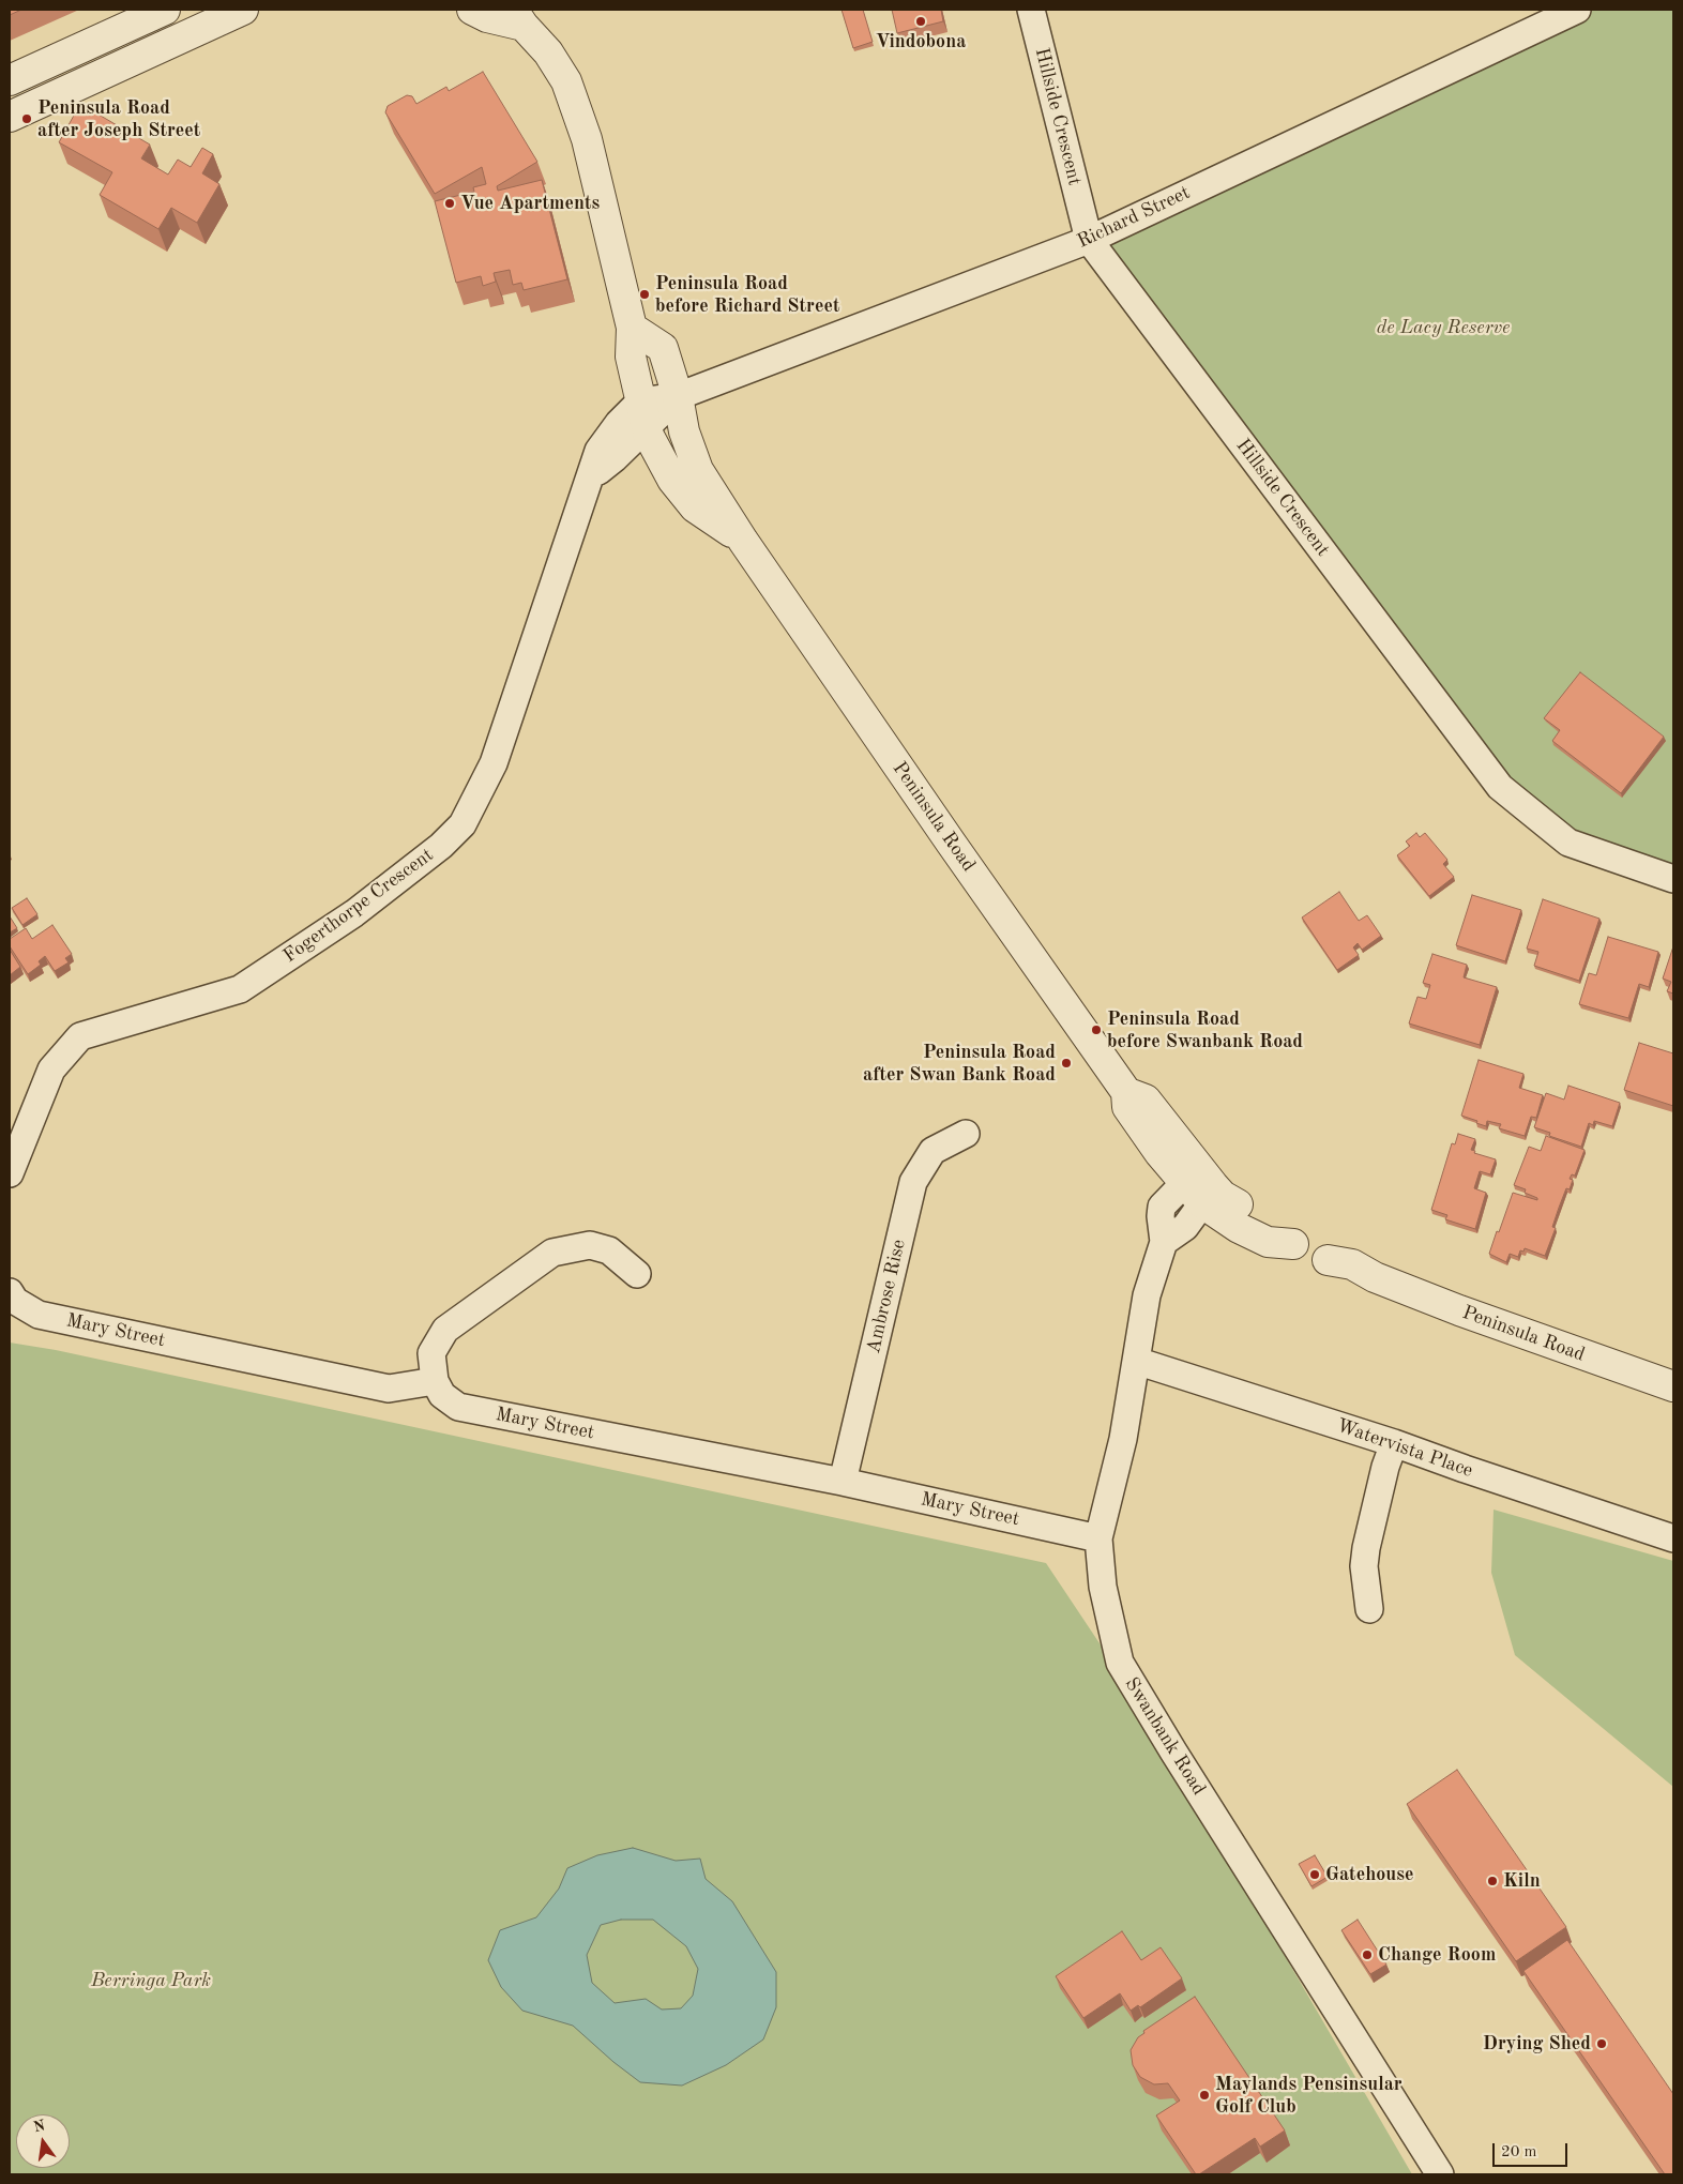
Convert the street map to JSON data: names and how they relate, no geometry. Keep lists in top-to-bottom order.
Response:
{
  "streets": {
    "street": [
      "Hillside Crescent",
      "Richard Street",
      "Peninsula Road",
      "Fogerthorpe Crescent",
      "Ambrose Rise",
      "Mary Street",
      "Watervista Place",
      "Swanbank Road"
    ]
  },
  "crossings": [
    ["Hillside Crescent", "Richard Street"],
    ["Richard Street", "Peninsula Road"],
    ["Peninsula Road", "Fogerthorpe Crescent"],
    ["Peninsula Road", "Swanbank Road"],
    ["Ambrose Rise", "Mary Street"],
    ["Mary Street", "Swanbank Road"],
    ["Watervista Place", "Swanbank Road"]
  ],
  "parks": ["de Lacy Reserve", "Berringa Park"],
  "places": [
    "Vindobona",
    "Peninsula Road after Joseph Street",
    "Vue Apartments",
    "Peninsula Road before Richard Street",
    "Peninsula Road before Swanbank Road",
    "Peninsula Road after Swan Bank Road",
    "Gatehouse",
    "Kiln",
    "Change Room",
    "Drying Shed",
    "Maylands Pensinsular Golf Club"
  ],
  "scale_bar": "20 m",
  "north": "top"
}
